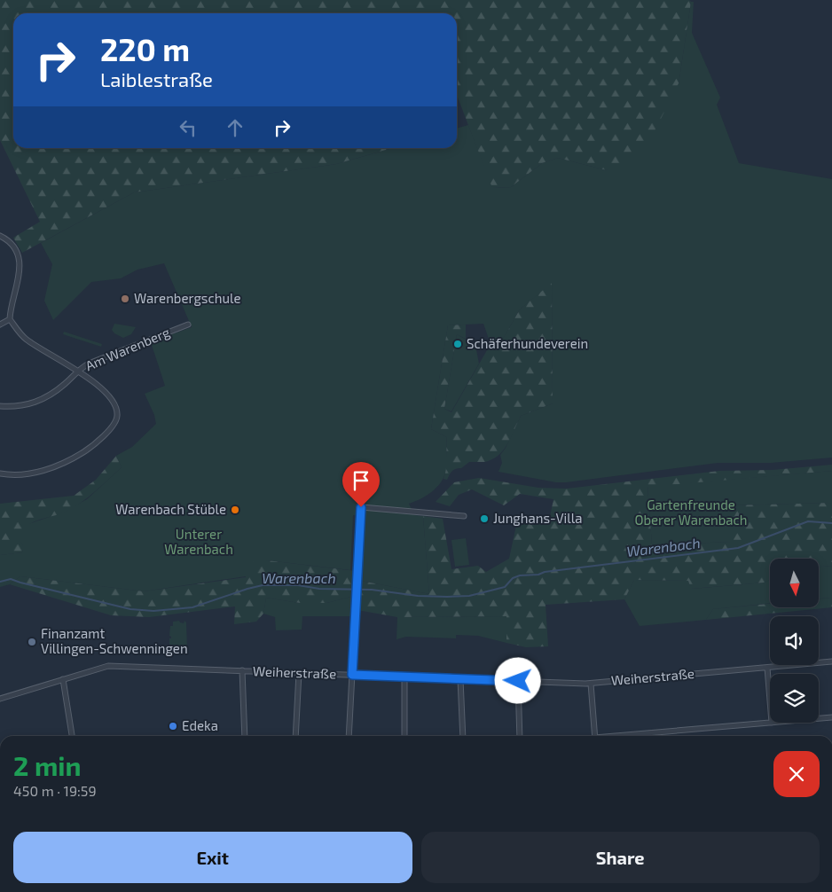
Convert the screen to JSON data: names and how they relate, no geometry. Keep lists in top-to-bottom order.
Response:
{
  "streets": {
    "street": ["Am Warenberg", "Weiherstraße"]
  },
  "water": ["Warenbach"],
  "parks": ["Gartenfreunde Oberer Warenbach", "Unterer Warenbach"],
  "places": [
    "Warenbergschule",
    "Schäferhundeverein",
    "Warenbach Stüble",
    "Junghans-Villa",
    "Finanzamt Villingen-Schwenningen",
    "Edeka"
  ],
  "north": "bottom",
  "page": {
    "turn": ["220 m", "Laiblestraße"],
    "heading": ["2 min", "450 m · 19:59"],
    "buttons": ["Exit", "Share"]
  }
}
